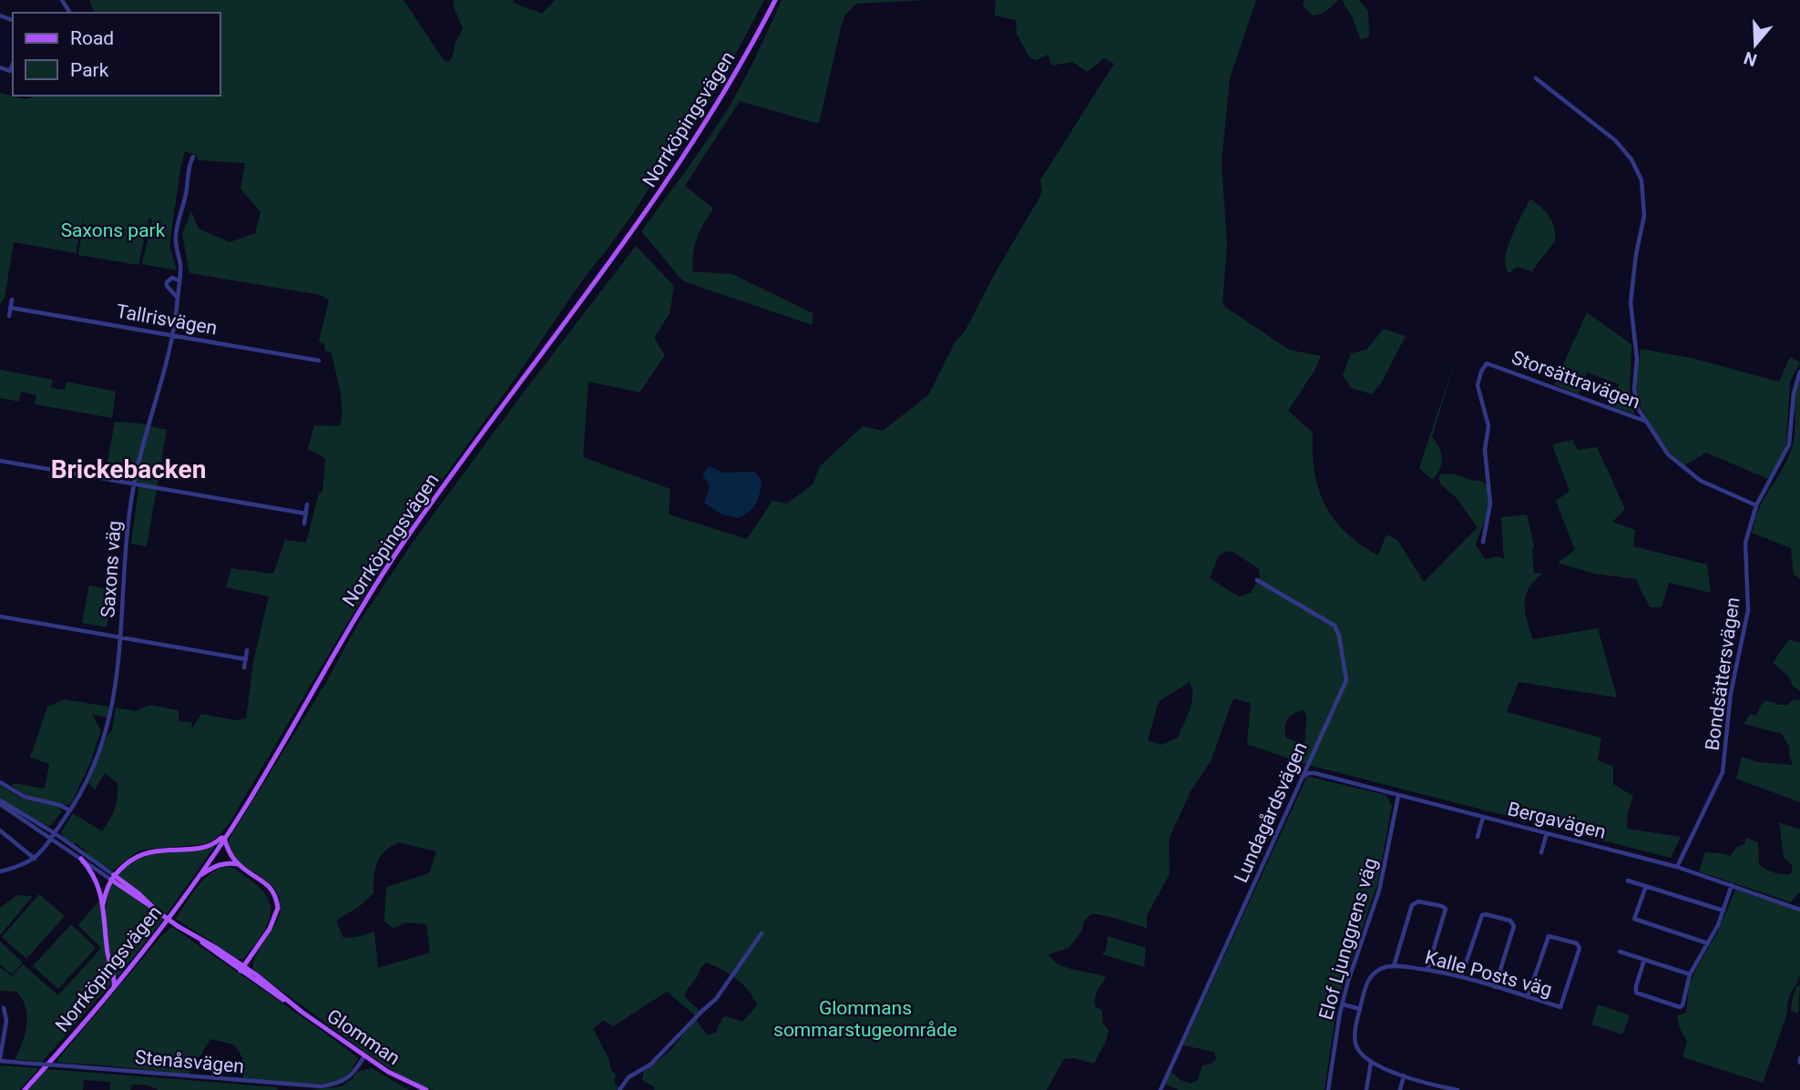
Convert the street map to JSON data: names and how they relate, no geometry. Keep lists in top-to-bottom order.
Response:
{
  "streets": {
    "main road": ["Norrköpingsvägen", "Glomman"],
    "street": [
      "Tallrisvägen",
      "Storsättravägen",
      "Saxons väg",
      "Bondsättersvägen",
      "Lundagårdsvägen",
      "Bergavägen",
      "Elof Ljunggrens väg",
      "Kalle Posts väg",
      "Stenåsvägen"
    ]
  },
  "crossings": [
    ["Tallrisvägen", "Saxons väg"],
    ["Bondsättersvägen", "Bergavägen"],
    ["Lundagårdsvägen", "Bergavägen"],
    ["Bergavägen", "Elof Ljunggrens väg"],
    ["Glomman", "Stenåsvägen"]
  ],
  "districts": ["Brickebacken"],
  "parks": ["Saxons park", "Glommans sommarstugeområde"],
  "legend": ["Road", "Park"],
  "north": "bottom"
}
